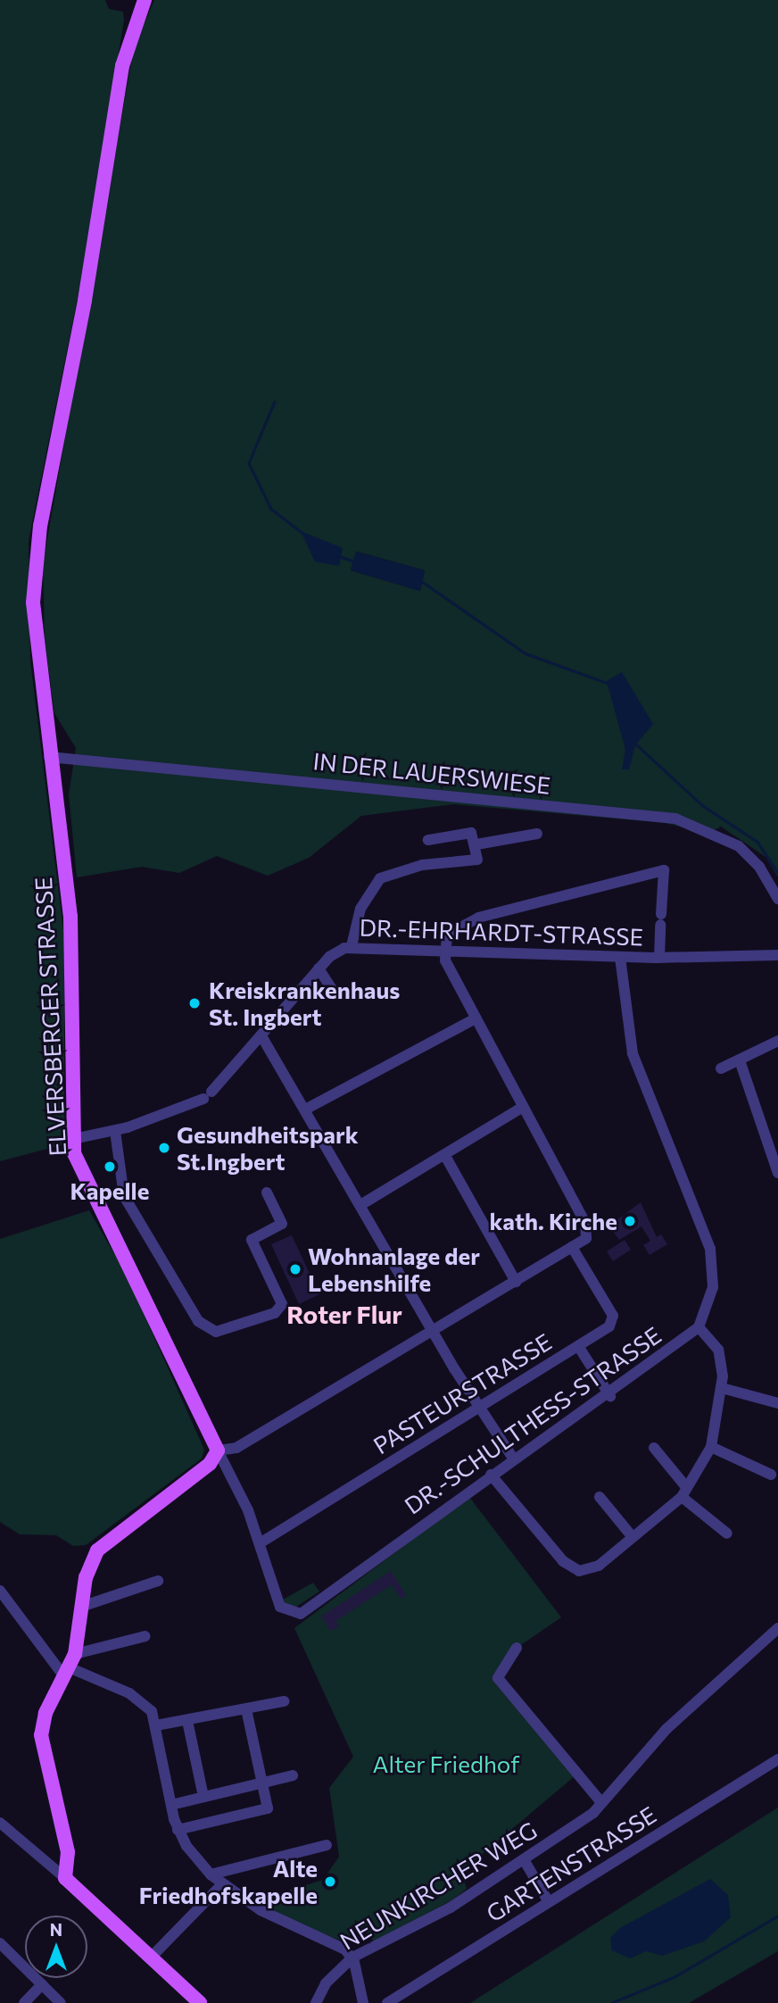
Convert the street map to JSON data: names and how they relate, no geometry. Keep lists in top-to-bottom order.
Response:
{
  "streets": {
    "main road": ["ELVERSBERGER STRASSE"],
    "street": [
      "IN DER LAUERSWIESE",
      "DR.-EHRHARDT-STRASSE",
      "PASTEURSTRASSE",
      "DR.-SCHULTHESS-STRASSE",
      "GARTENSTRASSE",
      "NEUNKIRCHER WEG"
    ]
  },
  "crossings": [
    ["IN DER LAUERSWIESE", "ELVERSBERGER STRASSE"],
    ["PASTEURSTRASSE", "DR.-SCHULTHESS-STRASSE"]
  ],
  "districts": ["Roter Flur"],
  "parks": ["Alter Friedhof"],
  "places": [
    "Kreiskrankenhaus St. Ingbert",
    "Gesundheitspark St.Ingbert",
    "Kapelle",
    "kath. Kirche",
    "Wohnanlage der Lebenshilfe",
    "Alte Friedhofskapelle"
  ],
  "north": "top"
}
